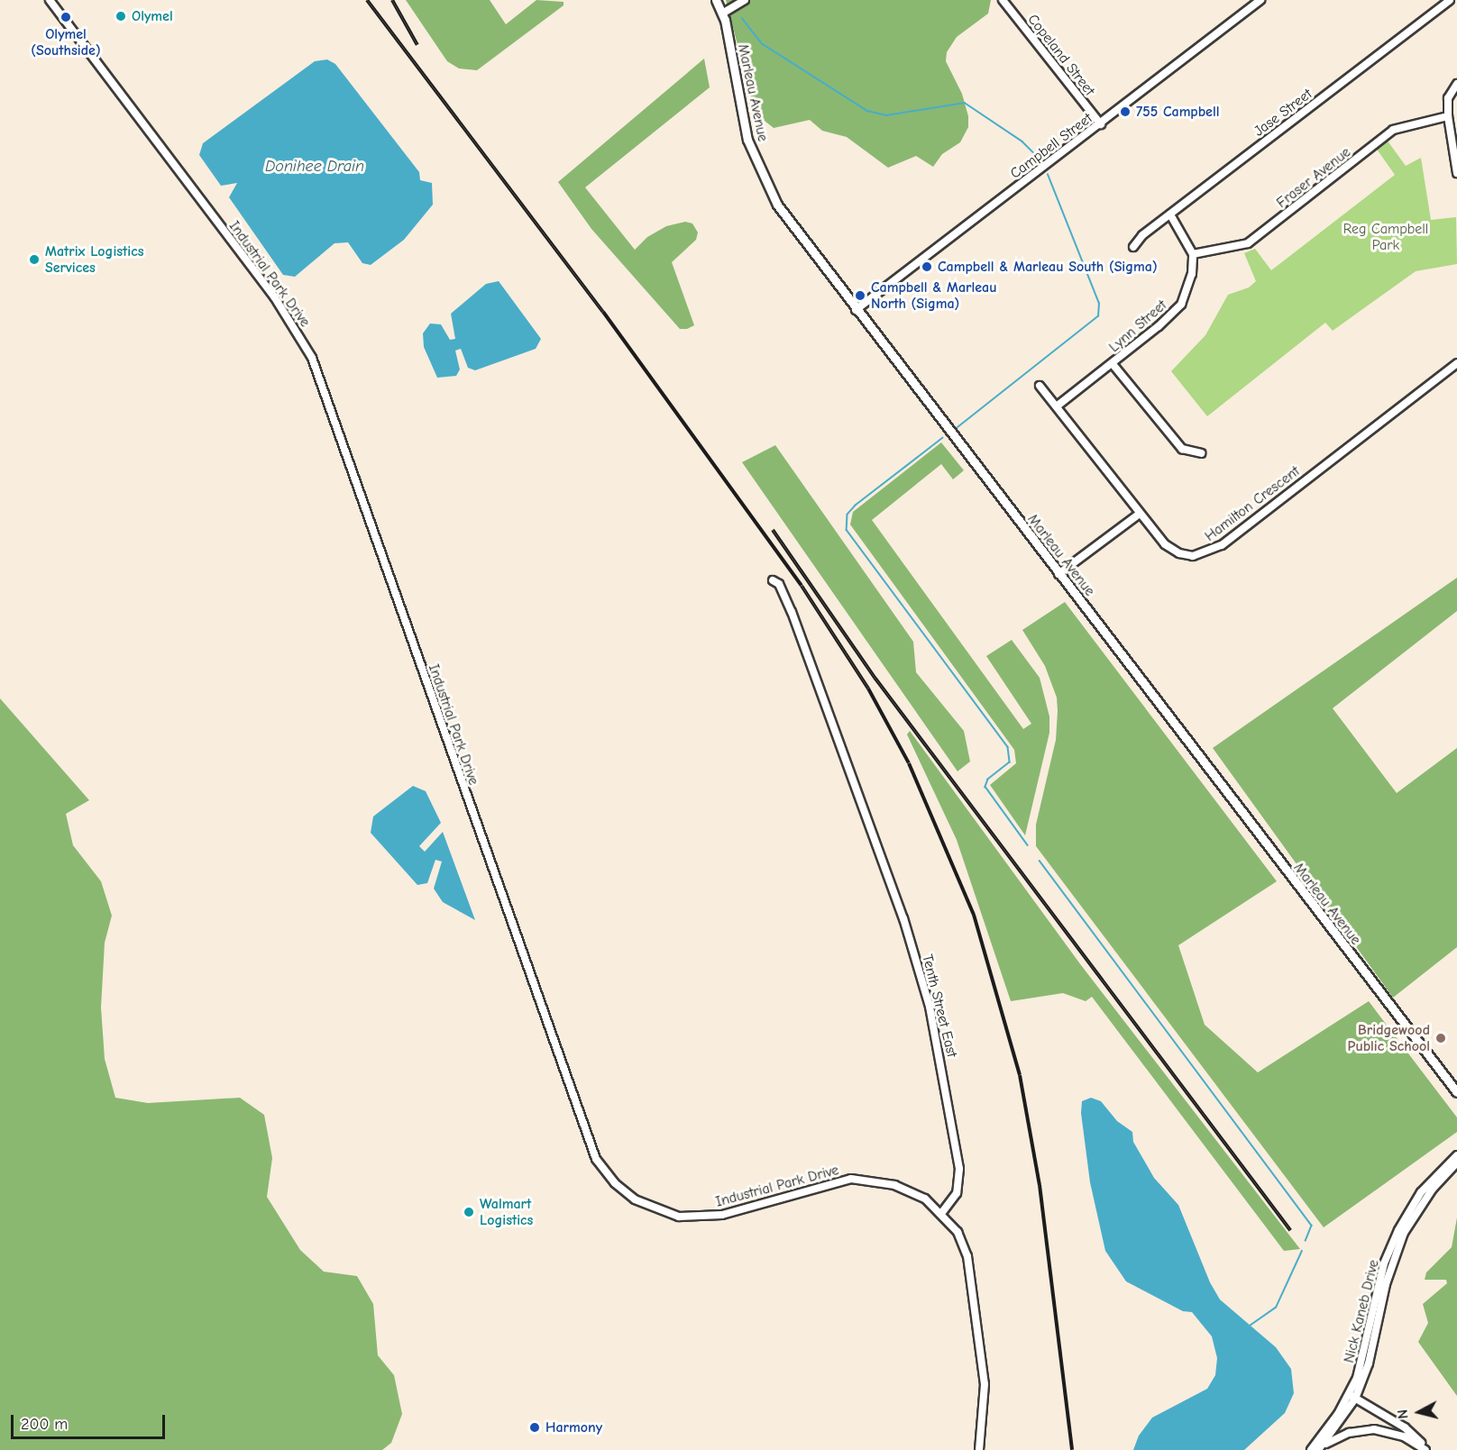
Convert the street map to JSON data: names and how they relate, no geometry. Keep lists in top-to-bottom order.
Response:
{
  "streets": {
    "main road": ["Marleau Avenue"],
    "street": [
      "Copeland Street",
      "Jase Street",
      "Campbell Street",
      "Fraser Avenue",
      "Industrial Park Drive",
      "Lynn Street",
      "Hamilton Crescent",
      "Tenth Street East",
      "Nick Kaneb Drive"
    ]
  },
  "crossings": [
    ["Copeland Street", "Campbell Street"],
    ["Marleau Avenue", "Campbell Street"],
    ["Fraser Avenue", "Lynn Street"],
    ["Industrial Park Drive", "Tenth Street East"],
    ["Lynn Street", "Hamilton Crescent"]
  ],
  "water": ["Donihee Drain"],
  "parks": ["Reg Campbell Park"],
  "places": [
    "Olymel",
    "Olymel (Southside)",
    "755 Campbell",
    "Matrix Logistics Services",
    "Campbell & Marleau South (Sigma)",
    "Campbell & Marleau North (Sigma)",
    "Bridgewood Public School",
    "Walmart Logistics",
    "Harmony"
  ],
  "scale_bar": "200 m",
  "north": "left"
}
